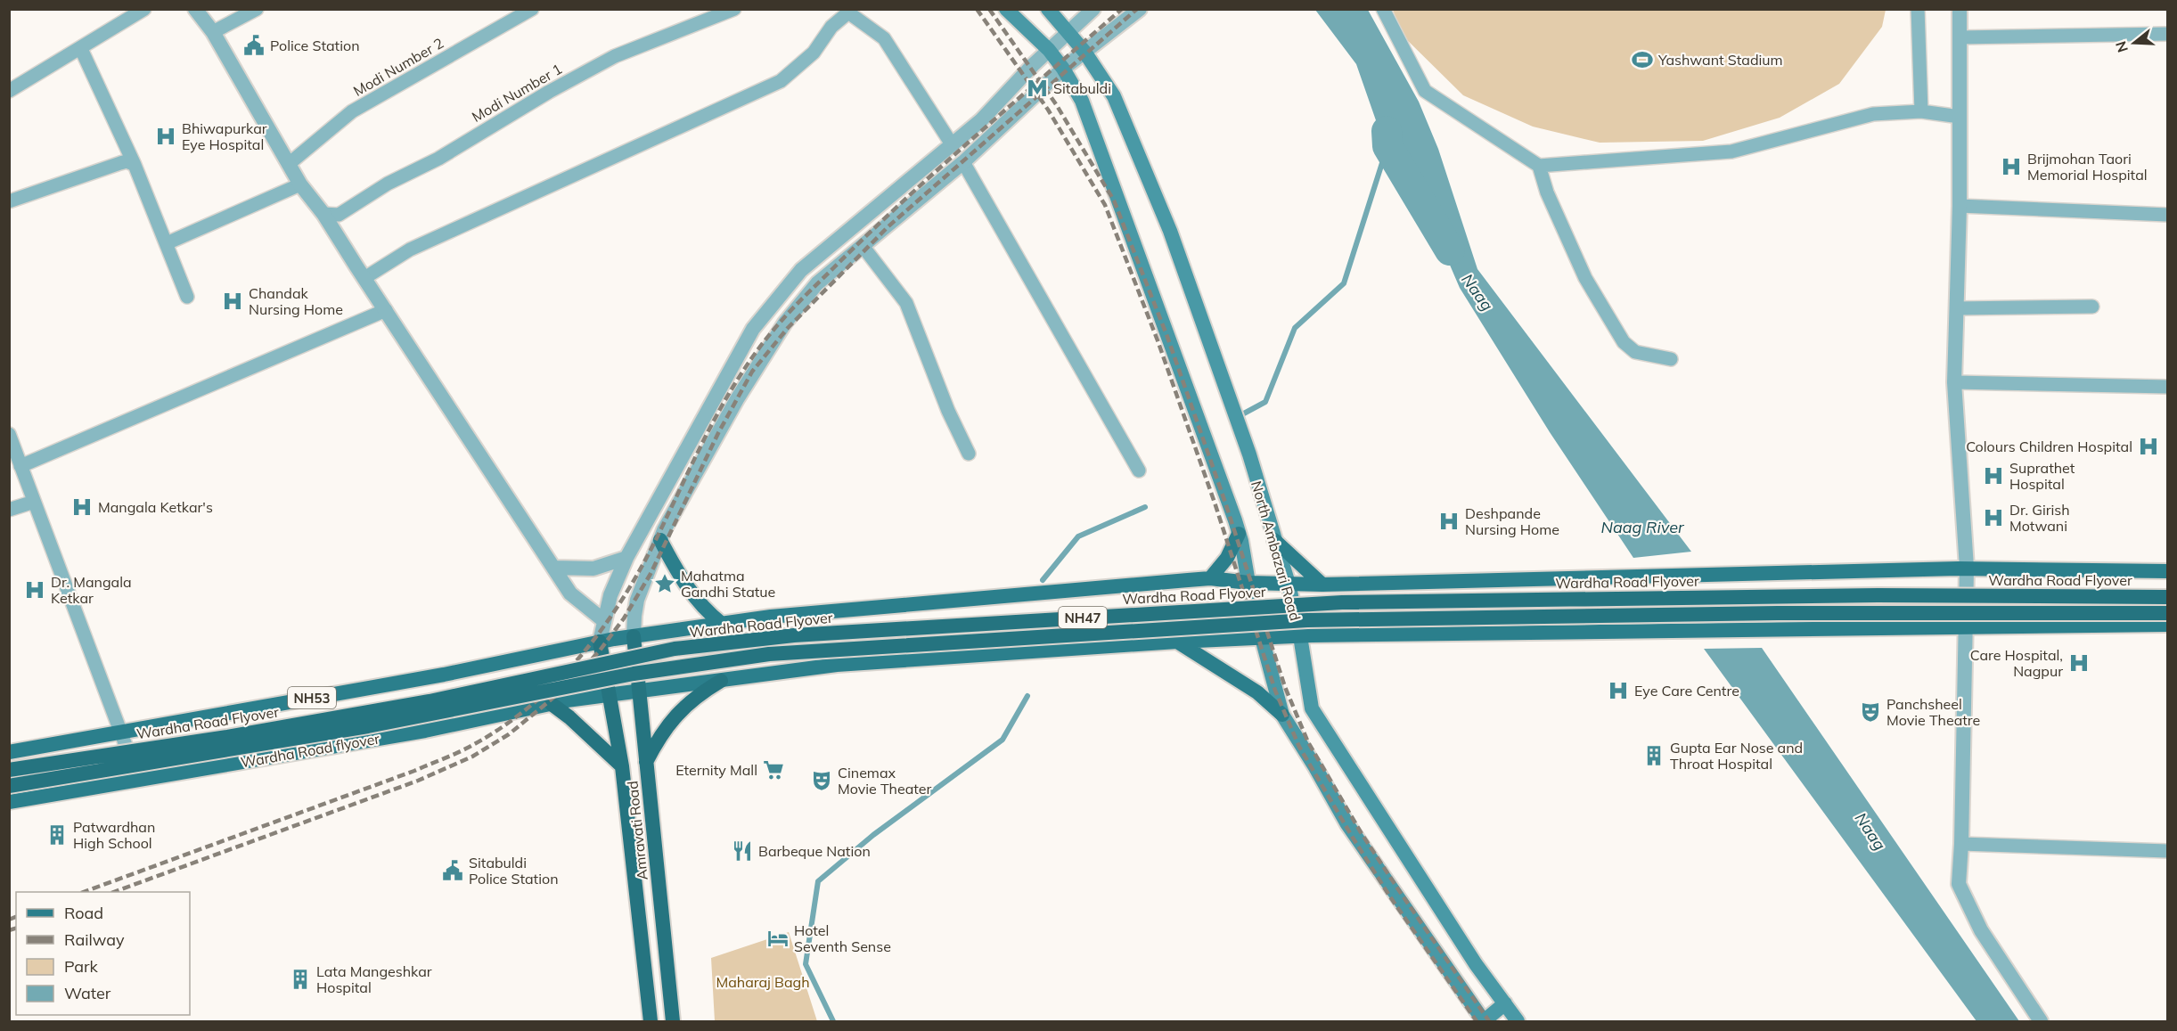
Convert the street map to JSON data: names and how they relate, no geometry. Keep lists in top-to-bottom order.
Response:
{
  "streets": {
    "highway": ["Wardha Road Flyover", "NH47", "Amravati Road"],
    "main road": ["North Ambazari Road", "NH53", "Wardha Road flyover"],
    "street": ["Modi Number 2", "Modi Number 1"]
  },
  "crossings": [
    ["North Ambazari Road", "Wardha Road flyover"],
    ["NH53", "Amravati Road"],
    ["Wardha Road flyover", "Amravati Road"]
  ],
  "water": ["Naag", "Naag River"],
  "parks": ["Maharaj Bagh"],
  "places": {
    "public building": ["Police Station", "Sitabuldi Police Station"],
    "sports": ["Yashwant Stadium"],
    "metro station": ["Sitabuldi"],
    "hospital": [
      "Bhiwapurkar Eye Hospital",
      "Brijmohan Taori Memorial Hospital",
      "Chandak Nursing Home",
      "Colours Children Hospital",
      "Suprathet Hospital",
      "Mangala Ketkar's",
      "Dr. Girish Motwani",
      "Deshpande Nursing Home",
      "Dr. Mangala Ketkar",
      "Care Hospital, Nagpur",
      "Eye Care Centre"
    ],
    "place": ["Mahatma Gandhi Statue"],
    "theatre": ["Panchsheel Movie Theatre", "Cinemax Movie Theater"],
    "building": ["Gupta Ear Nose and Throat Hospital", "Patwardhan High School", "Lata Mangeshkar Hospital"],
    "supermarket": ["Eternity Mall"],
    "restaurant": ["Barbeque Nation"],
    "hotel": ["Hotel Seventh Sense"]
  },
  "legend": [
    "Road",
    "Railway",
    "Park",
    "Water"
  ],
  "north": "left"
}
